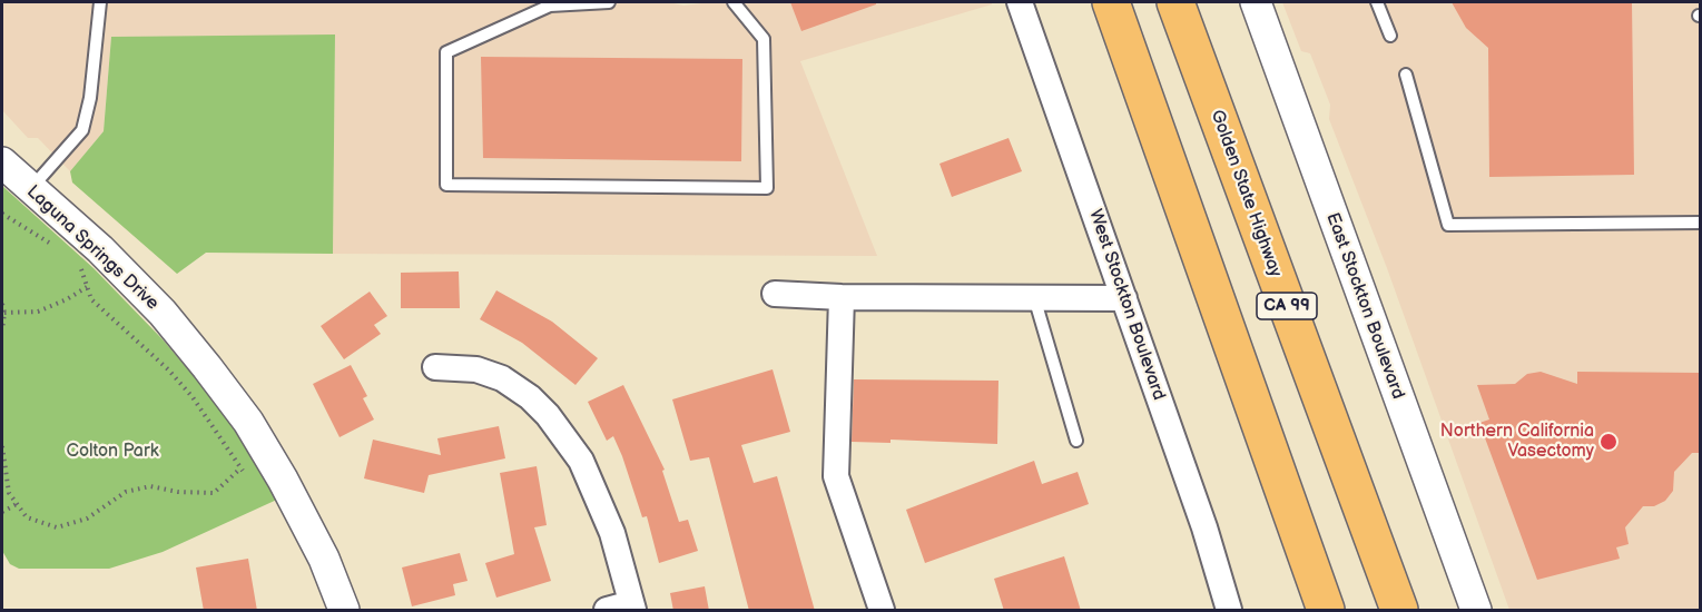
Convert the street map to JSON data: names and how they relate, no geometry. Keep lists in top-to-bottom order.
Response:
{
  "streets": {
    "highway": ["Golden State Highway", "CA 99"],
    "street": ["Laguna Springs Drive", "West Stockton Boulevard", "East Stockton Boulevard"]
  },
  "parks": ["Colton Park"],
  "places": ["Northern California Vasectomy"]
}
